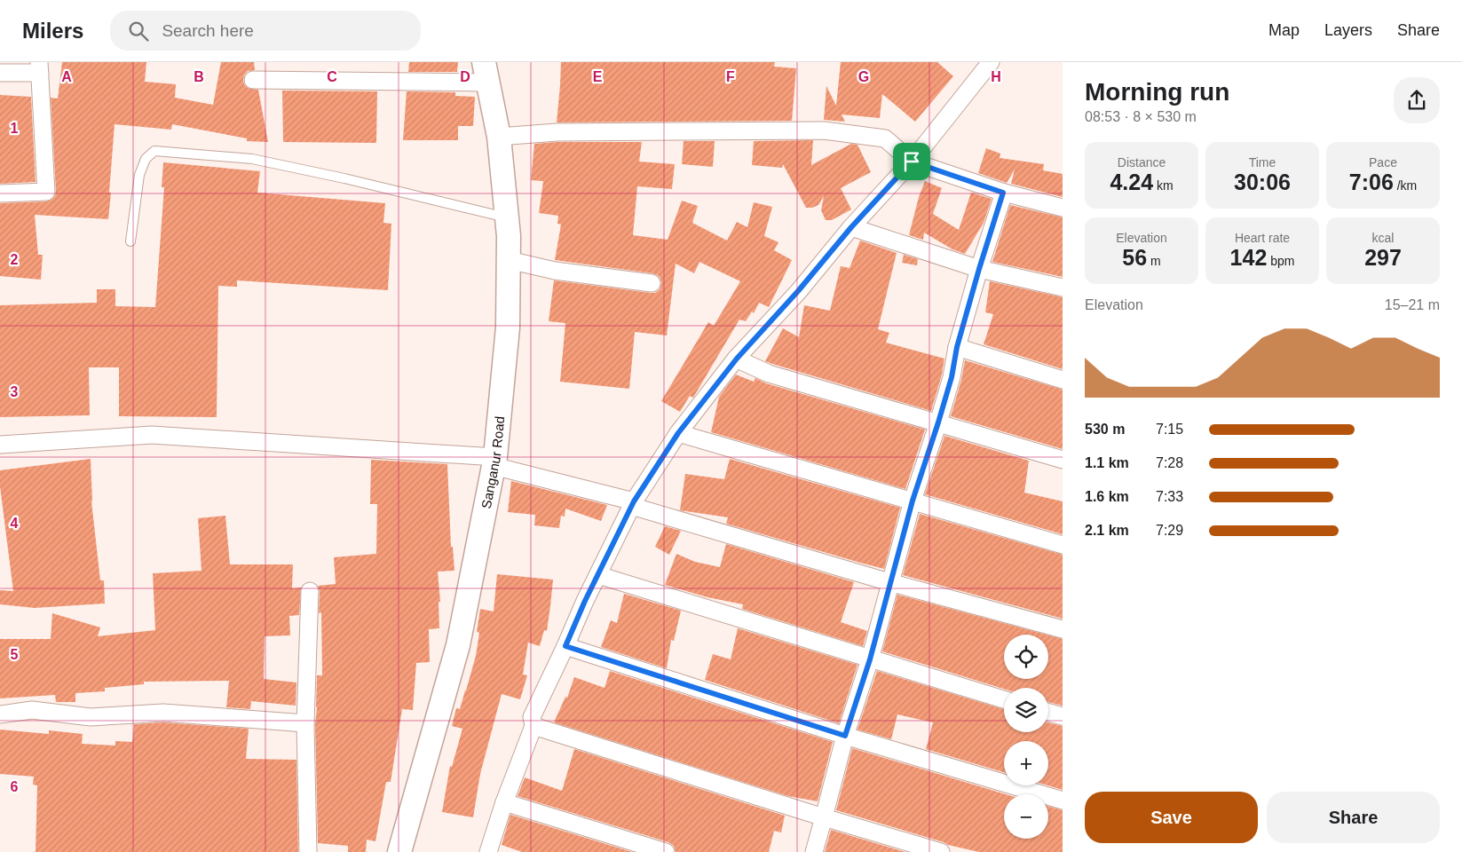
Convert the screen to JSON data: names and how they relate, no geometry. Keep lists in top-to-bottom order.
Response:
{
  "streets": {
    "main road": ["Sanganur Road"]
  },
  "page": {
    "header": "Milers",
    "search": "Search here",
    "nav": ["Map", "Layers", "Share"],
    "heading": ["Morning run", "08:53 · 8 × 530 m"],
    "stats": [
      ["Distance", "4.24 km"],
      ["Time", "30:06"],
      ["Pace", "7:06 /km"],
      ["Elevation", "56 m"],
      ["Heart rate", "142 bpm"],
      ["kcal", "297"]
    ],
    "chart": ["Elevation", "15–21 m"],
    "list": [
      {
        "name": "530 m",
        "note": "7:15"
      },
      {
        "name": "1.1 km",
        "note": "7:28"
      },
      {
        "name": "1.6 km",
        "note": "7:33"
      },
      {
        "name": "2.1 km",
        "note": "7:29"
      }
    ],
    "map_buttons": ["+", "−"],
    "buttons": ["Save", "Share"]
  },
  "grid": {
    "columns": [
      "A",
      "B",
      "C",
      "D",
      "E",
      "F",
      "G",
      "H"
    ],
    "rows": [
      "1",
      "2",
      "3",
      "4",
      "5",
      "6"
    ]
  }
}
